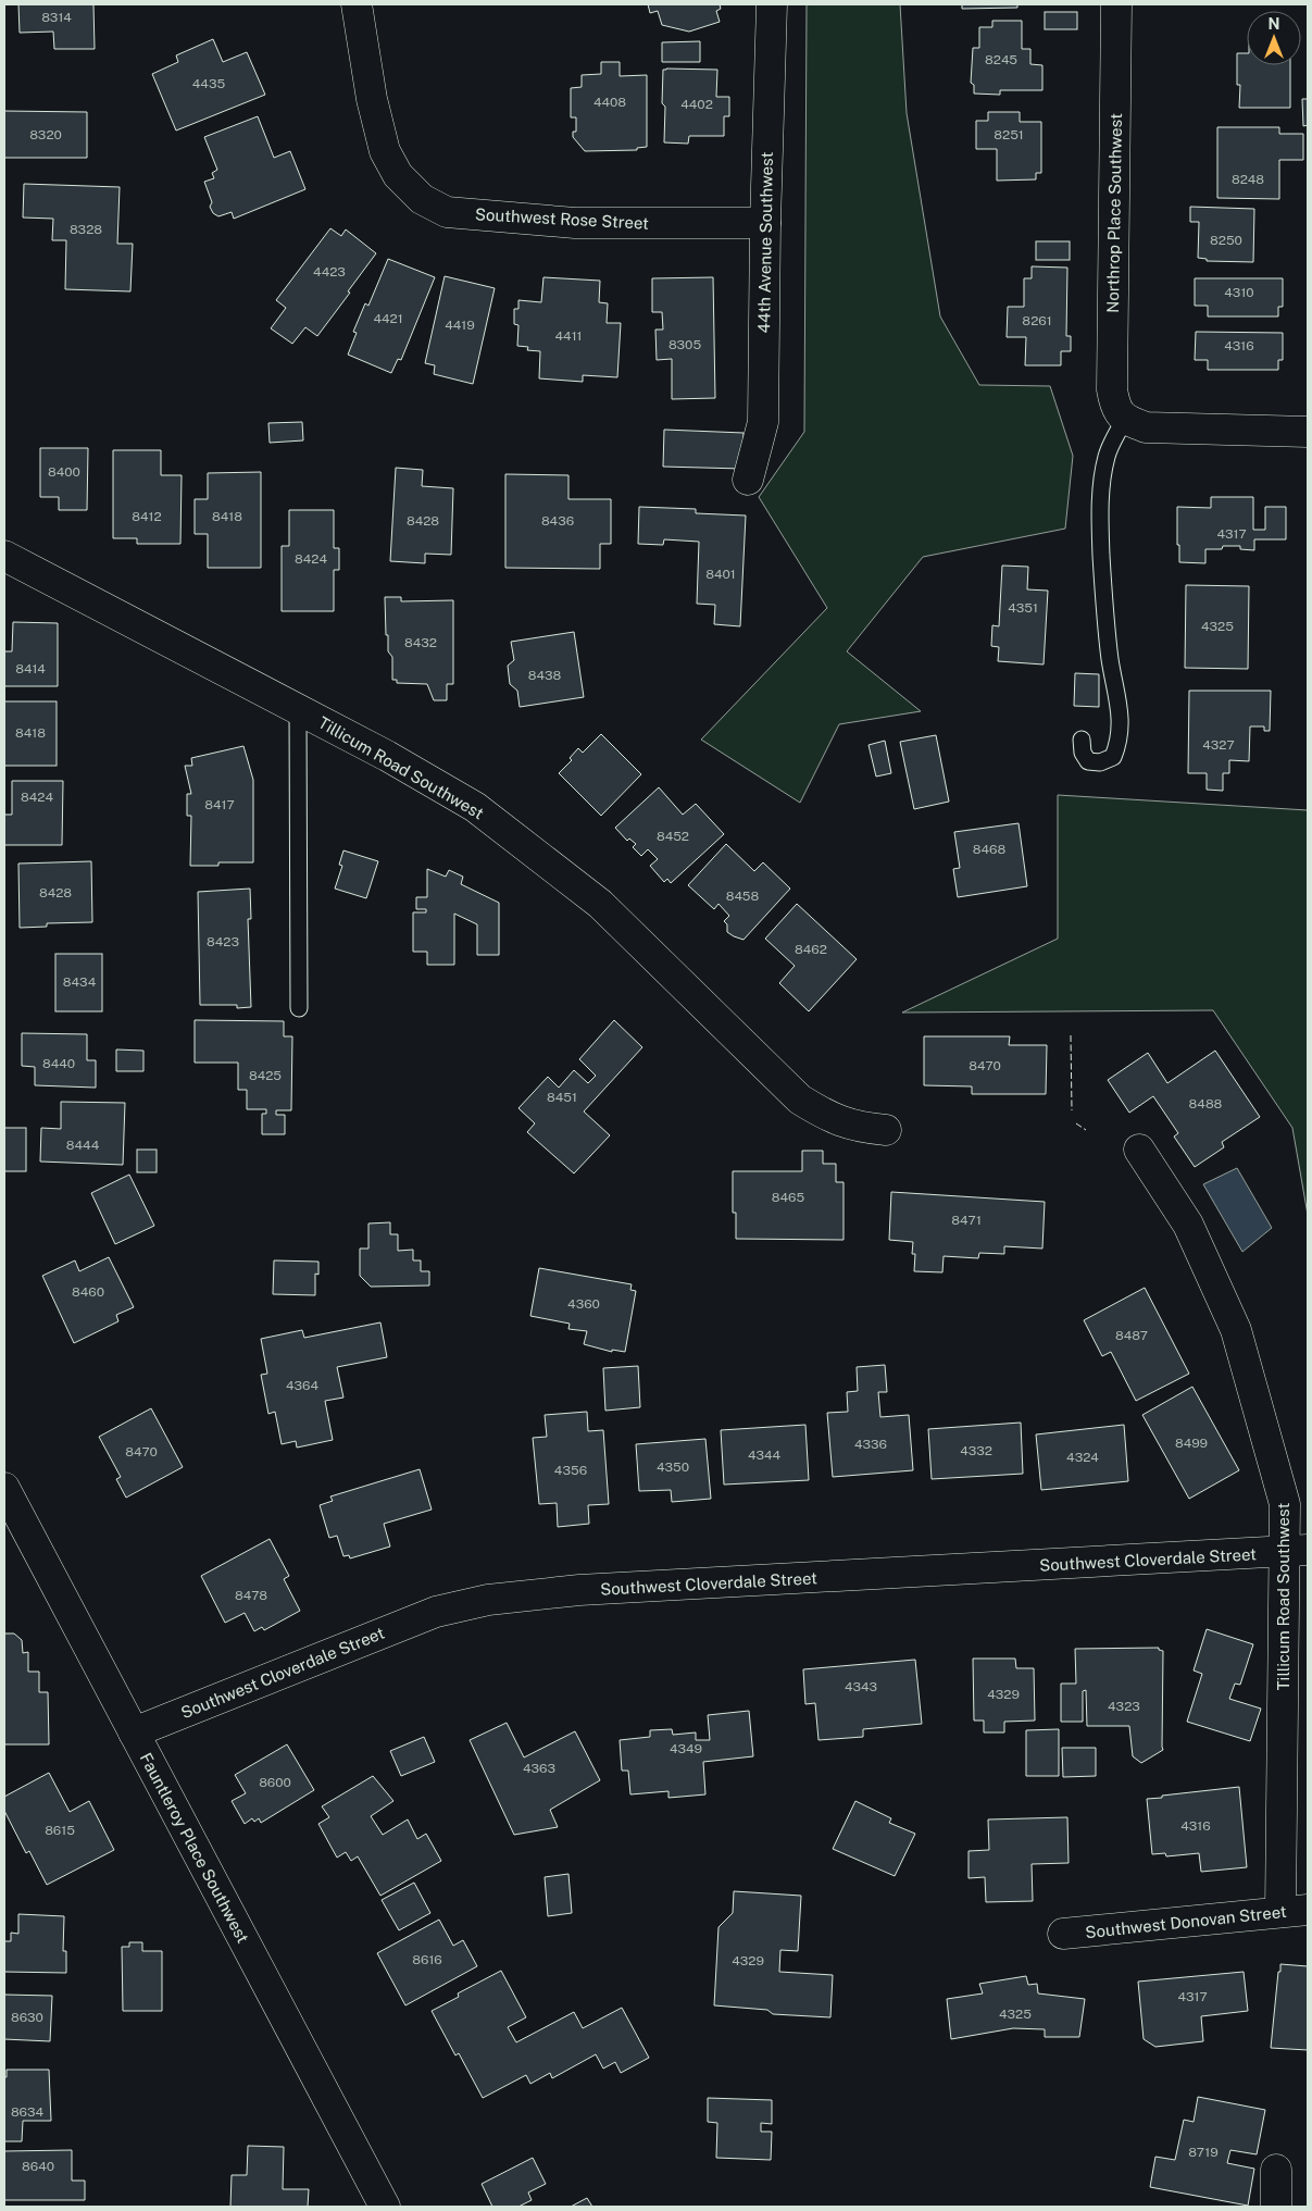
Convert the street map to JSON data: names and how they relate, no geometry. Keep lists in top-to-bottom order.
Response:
{
  "streets": {
    "street": [
      "Northrop Place Southwest",
      "Southwest Rose Street",
      "44th Avenue Southwest",
      "Tillicum Road Southwest",
      "Southwest Cloverdale Street",
      "Fauntleroy Place Southwest",
      "Southwest Donovan Street"
    ]
  },
  "crossings": [
    ["Southwest Rose Street", "44th Avenue Southwest"],
    ["Tillicum Road Southwest", "Southwest Cloverdale Street"],
    ["Tillicum Road Southwest", "Southwest Donovan Street"],
    ["Southwest Cloverdale Street", "Fauntleroy Place Southwest"]
  ],
  "house_numbers": [
    "8314",
    "8245",
    "4435",
    "4408",
    "4402",
    "8320",
    "8251",
    "8248",
    "8328",
    "8250",
    "4423",
    "4310",
    "4421",
    "8261",
    "4419",
    "4411",
    "8305",
    "4316",
    "8400",
    "8412",
    "8418",
    "8428",
    "8436",
    "4317",
    "8424",
    "8401",
    "4351",
    "4325",
    "8432",
    "8414",
    "8438",
    "8418",
    "4327",
    "8424",
    "8417",
    "8452",
    "8468",
    "8428",
    "8458",
    "8423",
    "8462",
    "8434",
    "8440",
    "8470",
    "8425",
    "8451",
    "8488",
    "8444",
    "8465",
    "8471",
    "8460",
    "4360",
    "8487",
    "4364",
    "8499",
    "4336",
    "4332",
    "8470",
    "4344",
    "4324",
    "4350",
    "4356",
    "8478",
    "4343",
    "4329",
    "4323",
    "4349",
    "4363",
    "8600",
    "4316",
    "8615",
    "8616",
    "4329",
    "4317",
    "4325",
    "8630",
    "8634",
    "8719",
    "8640"
  ],
  "north": "top"
}
